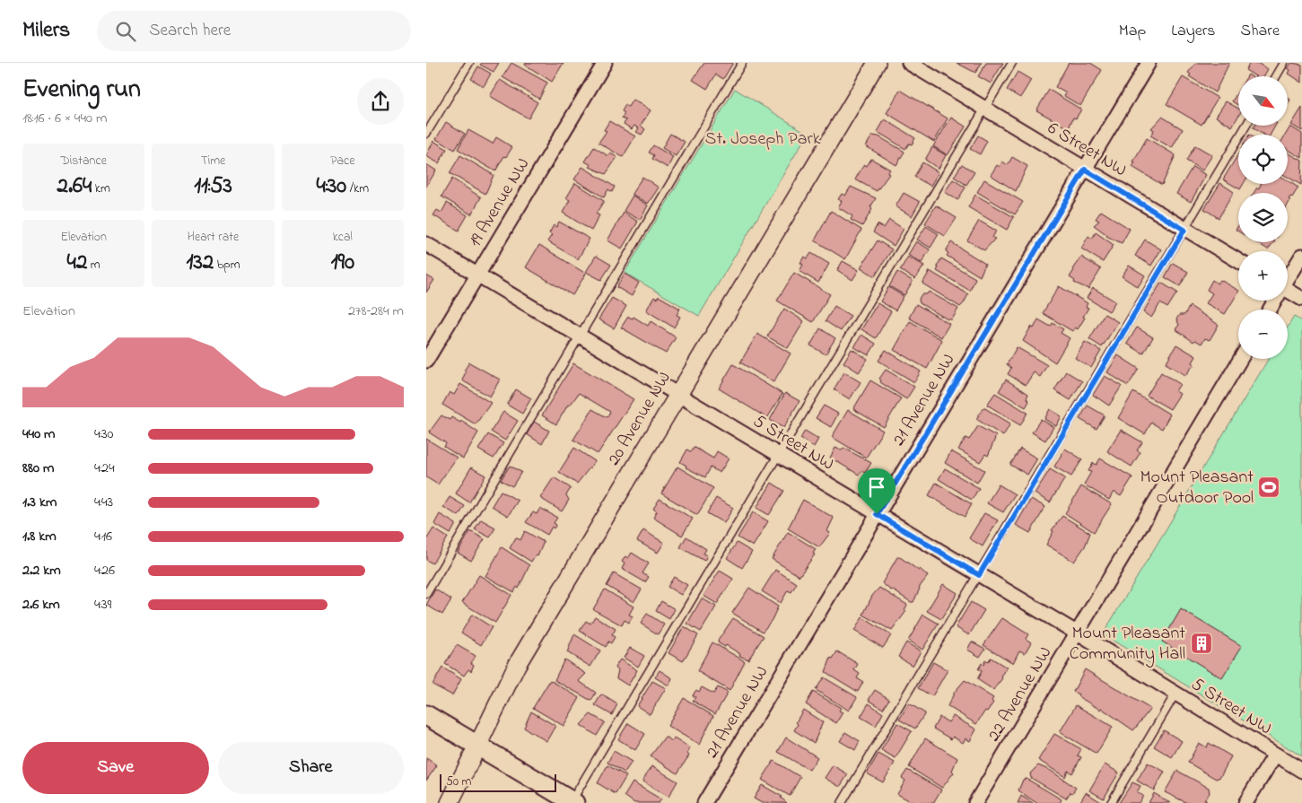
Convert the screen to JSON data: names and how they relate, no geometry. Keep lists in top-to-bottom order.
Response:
{
  "streets": {
    "street": [
      "6 Street NW",
      "19 Avenue NW",
      "21 Avenue NW",
      "20 Avenue NW",
      "5 Street NW",
      "22 Avenue NW"
    ]
  },
  "crossings": [
    ["6 Street NW", "21 Avenue NW"],
    ["19 Avenue NW", "5 Street NW"],
    ["21 Avenue NW", "5 Street NW"],
    ["20 Avenue NW", "5 Street NW"],
    ["5 Street NW", "22 Avenue NW"]
  ],
  "parks": ["St. Joseph Park"],
  "places": {
    "sports": ["Mount Pleasant Outdoor Pool"],
    "building": ["Mount Pleasant Community Hall"]
  },
  "scale_bar": "50 m",
  "north": "bottom right",
  "page": {
    "header": "Milers",
    "search": "Search here",
    "nav": ["Map", "Layers", "Share"],
    "heading": ["Evening run", "18:16 · 6 × 440 m"],
    "map_buttons": ["+", "−"],
    "stats": [
      ["Distance", "2.64 km"],
      ["Time", "11:53"],
      ["Pace", "4:30 /km"],
      ["Elevation", "42 m"],
      ["Heart rate", "132 bpm"],
      ["kcal", "190"]
    ],
    "chart": ["Elevation", "278–284 m"],
    "list": [
      {
        "name": "440 m",
        "note": "4:30"
      },
      {
        "name": "880 m",
        "note": "4:24"
      },
      {
        "name": "1.3 km",
        "note": "4:43"
      },
      {
        "name": "1.8 km",
        "note": "4:16"
      },
      {
        "name": "2.2 km",
        "note": "4:26"
      },
      {
        "name": "2.6 km",
        "note": "4:39"
      }
    ],
    "buttons": ["Save", "Share"],
    "scale": "50 m"
  }
}
